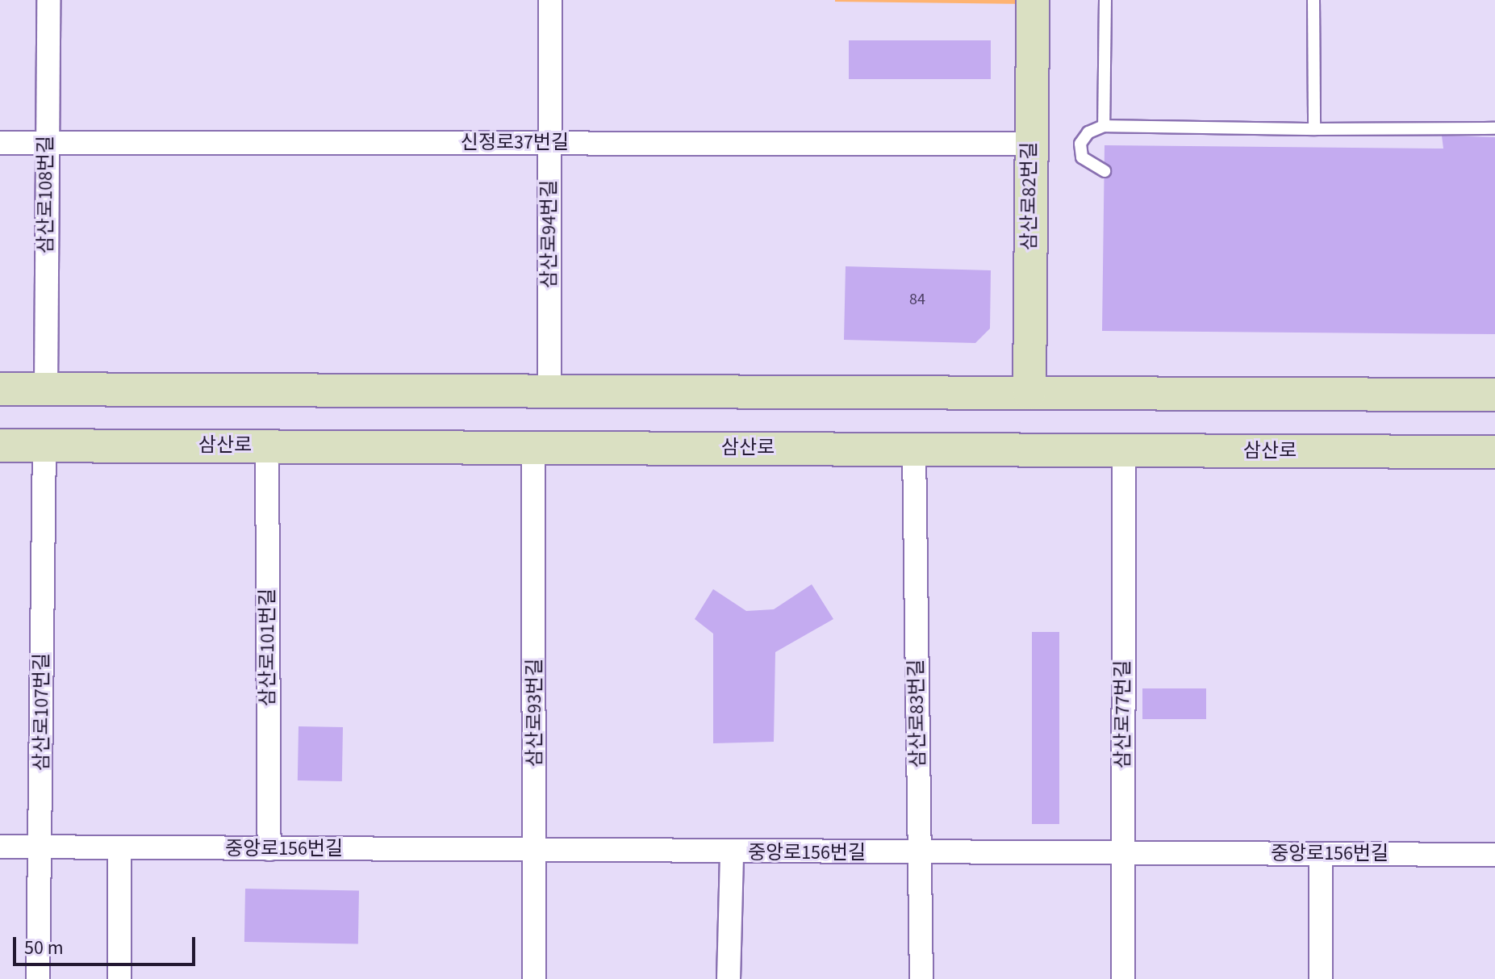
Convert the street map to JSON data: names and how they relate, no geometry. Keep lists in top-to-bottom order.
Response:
{
  "streets": {
    "main road": ["삼산로82번길", "삼산로"],
    "street": [
      "신정로37번길",
      "삼산로108번길",
      "삼산로94번길",
      "삼산로101번길",
      "삼산로107번길",
      "삼산로93번길",
      "삼산로83번길",
      "삼산로77번길",
      "중앙로156번길"
    ]
  },
  "crossings": [
    ["신정로37번길", "삼산로108번길"],
    ["신정로37번길", "삼산로82번길"],
    ["신정로37번길", "삼산로94번길"],
    ["삼산로", "삼산로101번길"],
    ["삼산로", "삼산로107번길"],
    ["삼산로", "삼산로93번길"],
    ["삼산로", "삼산로83번길"],
    ["삼산로", "삼산로77번길"],
    ["삼산로101번길", "중앙로156번길"],
    ["삼산로107번길", "중앙로156번길"],
    ["삼산로93번길", "중앙로156번길"],
    ["삼산로83번길", "중앙로156번길"],
    ["삼산로77번길", "중앙로156번길"]
  ],
  "house_numbers": ["84"],
  "scale_bar": "50 m"
}
